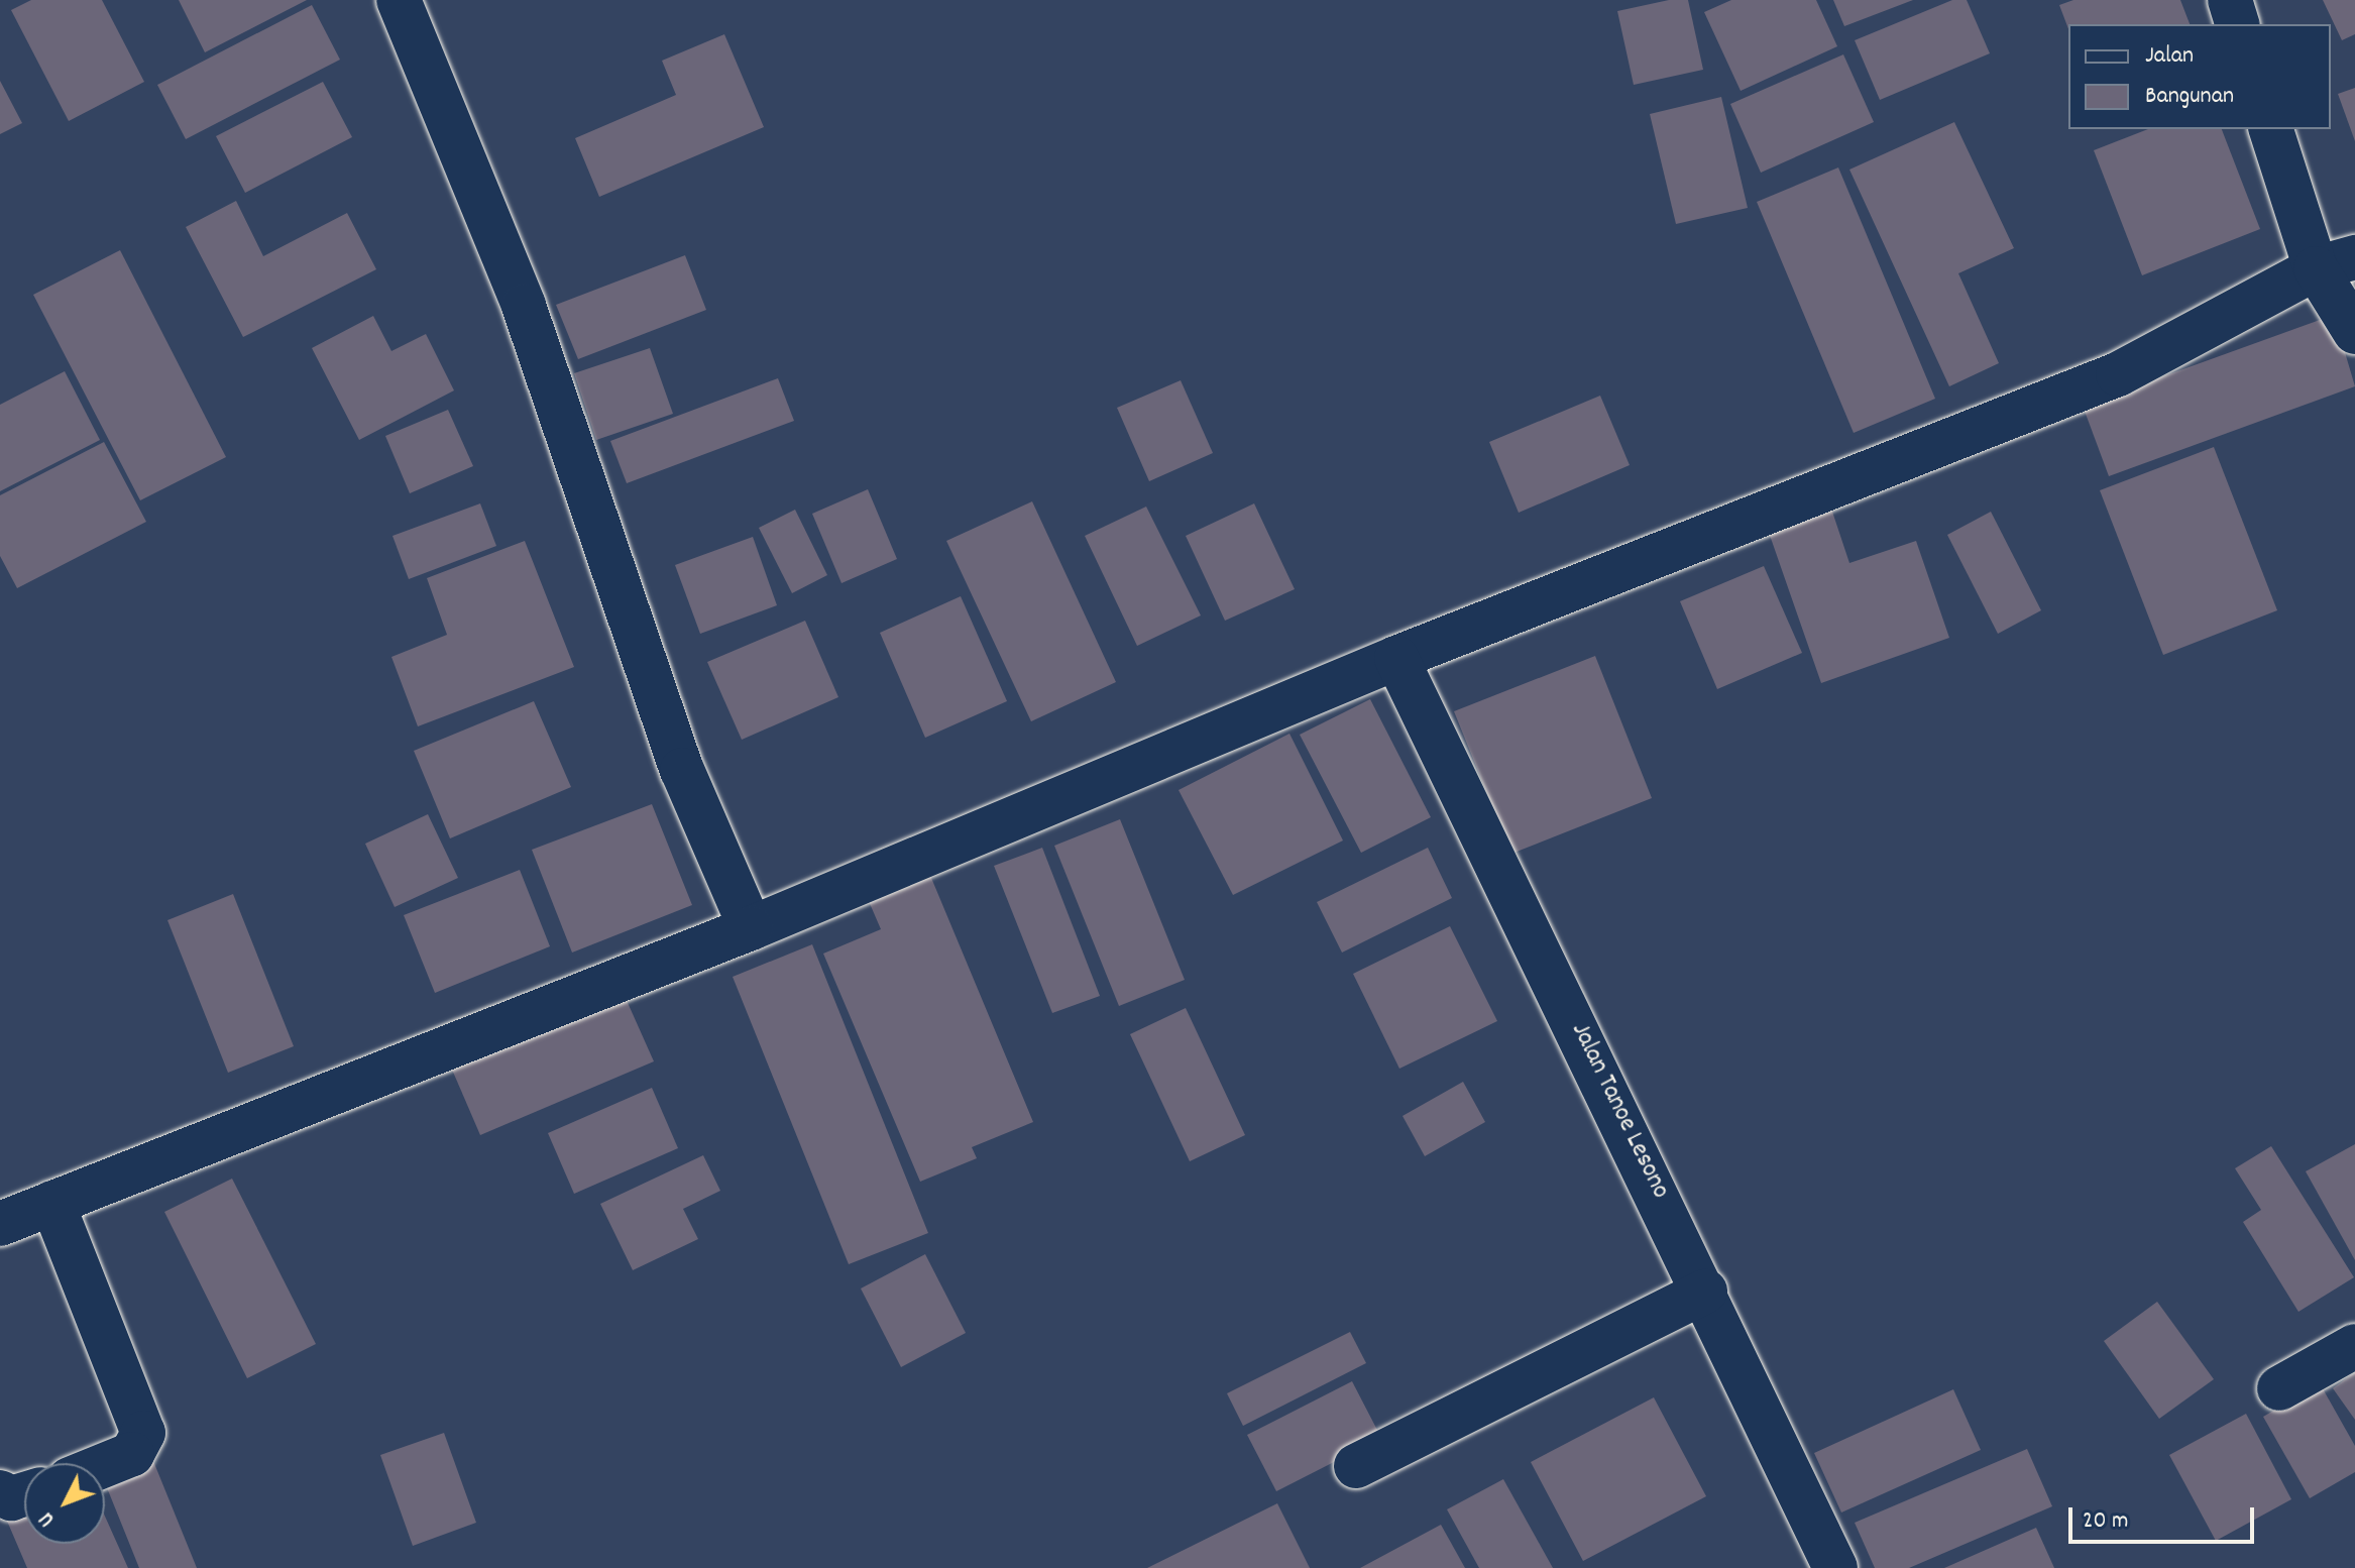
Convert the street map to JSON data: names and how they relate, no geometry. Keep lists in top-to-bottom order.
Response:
{
  "streets": {
    "street": ["Jalan Tanoe Lesono"]
  },
  "legend": ["Jalan", "Bangunan"],
  "scale_bar": "20 m",
  "north": "bottom left"
}
